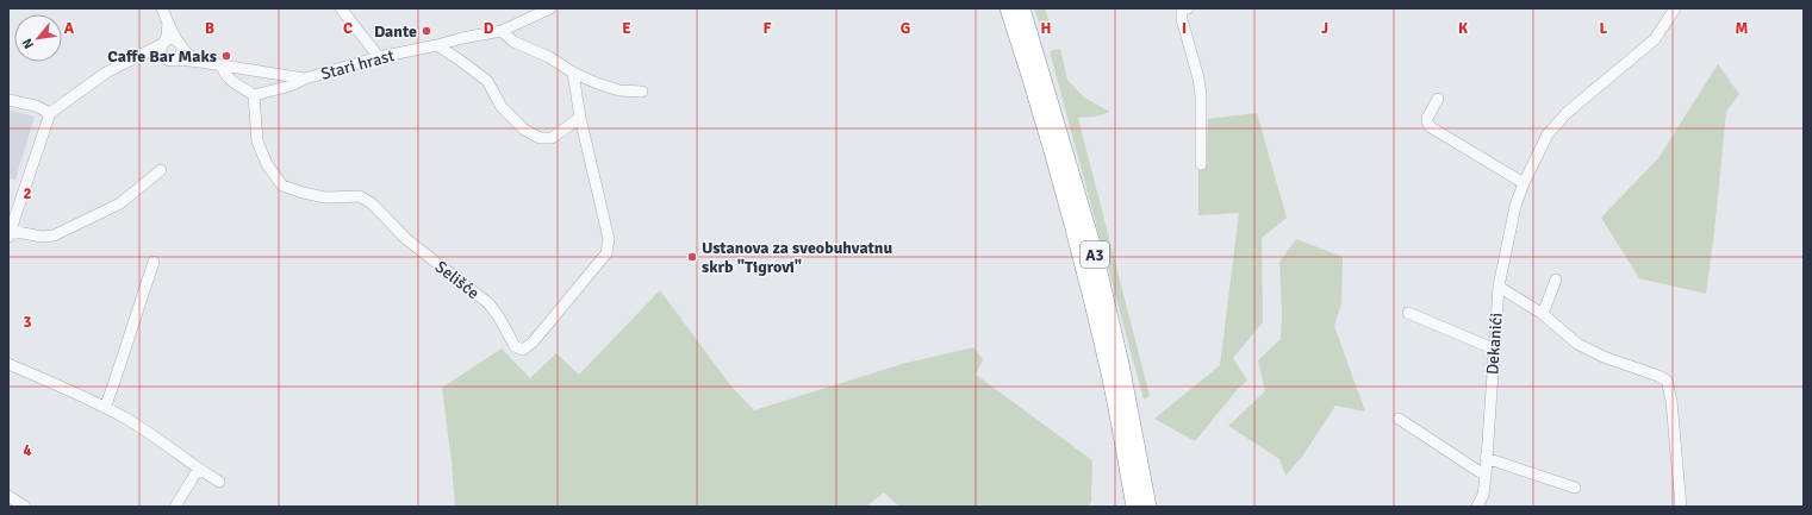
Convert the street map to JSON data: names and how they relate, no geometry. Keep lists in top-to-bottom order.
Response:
{
  "streets": {
    "highway": ["A3"],
    "street": ["Stari hrast", "Selišće", "Dekanići"]
  },
  "places": ["Dante", "Caffe Bar Maks", "Ustanova za sveobuhvatnu skrb \"Tigrovi\""],
  "north": "bottom left",
  "grid": {
    "columns": [
      "A",
      "B",
      "C",
      "D",
      "E",
      "F",
      "G",
      "H",
      "I",
      "J",
      "K",
      "L",
      "M"
    ],
    "rows": ["2", "3", "4"]
  }
}
